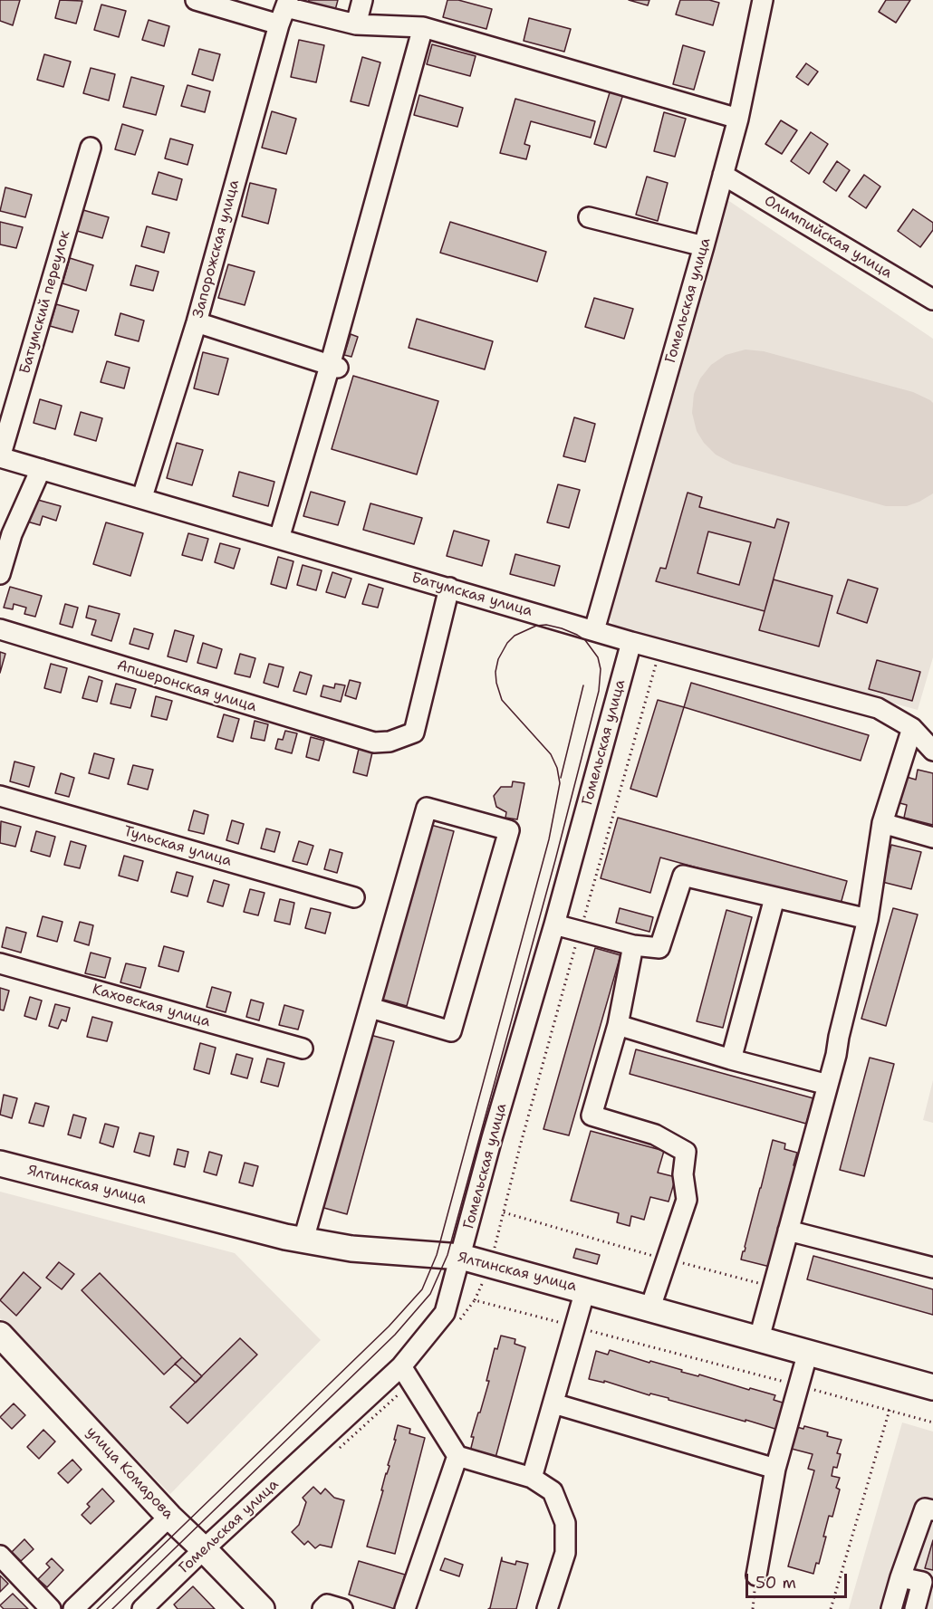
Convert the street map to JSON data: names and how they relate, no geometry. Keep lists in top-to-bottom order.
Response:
{
  "streets": {
    "main road": ["Ялтинская улица", "улица Комарова"],
    "street": [
      "Олимпийская улица",
      "Запорожская улица",
      "Гомельская улица",
      "Батумский переулок",
      "Батумская улица",
      "Апшеронская улица",
      "Тульская улица",
      "Каховская улица"
    ]
  },
  "crossings": [
    ["Олимпийская улица", "Гомельская улица"],
    ["Запорожская улица", "Батумская улица"],
    ["Гомельская улица", "Батумская улица"],
    ["Гомельская улица", "Ялтинская улица"],
    ["Гомельская улица", "улица Комарова"],
    ["Батумский переулок", "Батумская улица"],
    ["Батумская улица", "Апшеронская улица"]
  ],
  "scale_bar": "50 m"
}
